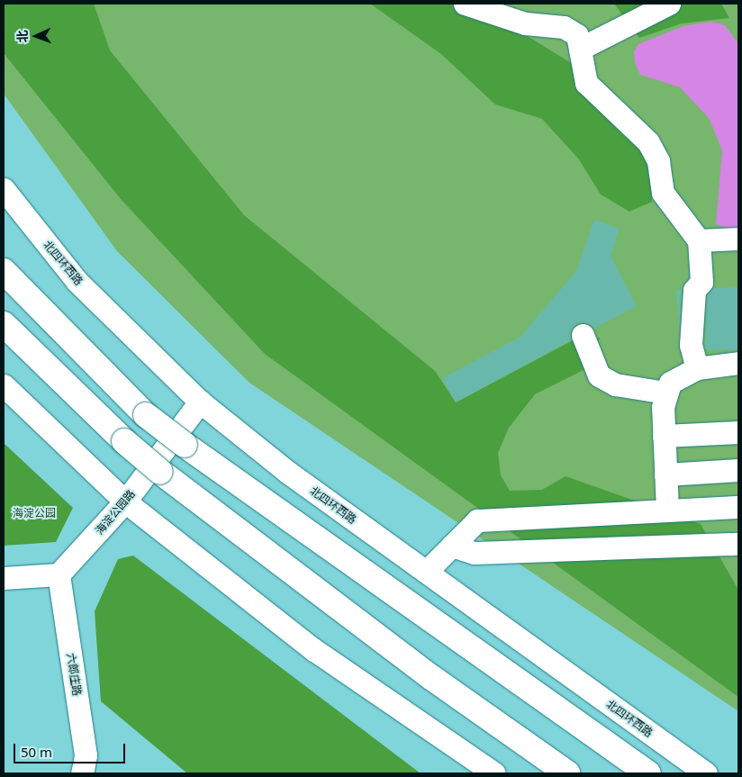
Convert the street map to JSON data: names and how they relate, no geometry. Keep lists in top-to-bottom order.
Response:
{
  "streets": {
    "street": ["北四环西路", "海淀公园路", "六郎庄路"]
  },
  "crossings": [
    ["北四环西路", "海淀公园路"],
    ["海淀公园路", "六郎庄路"]
  ],
  "parks": ["海淀公园"],
  "scale_bar": "50 m",
  "north": "left"
}
